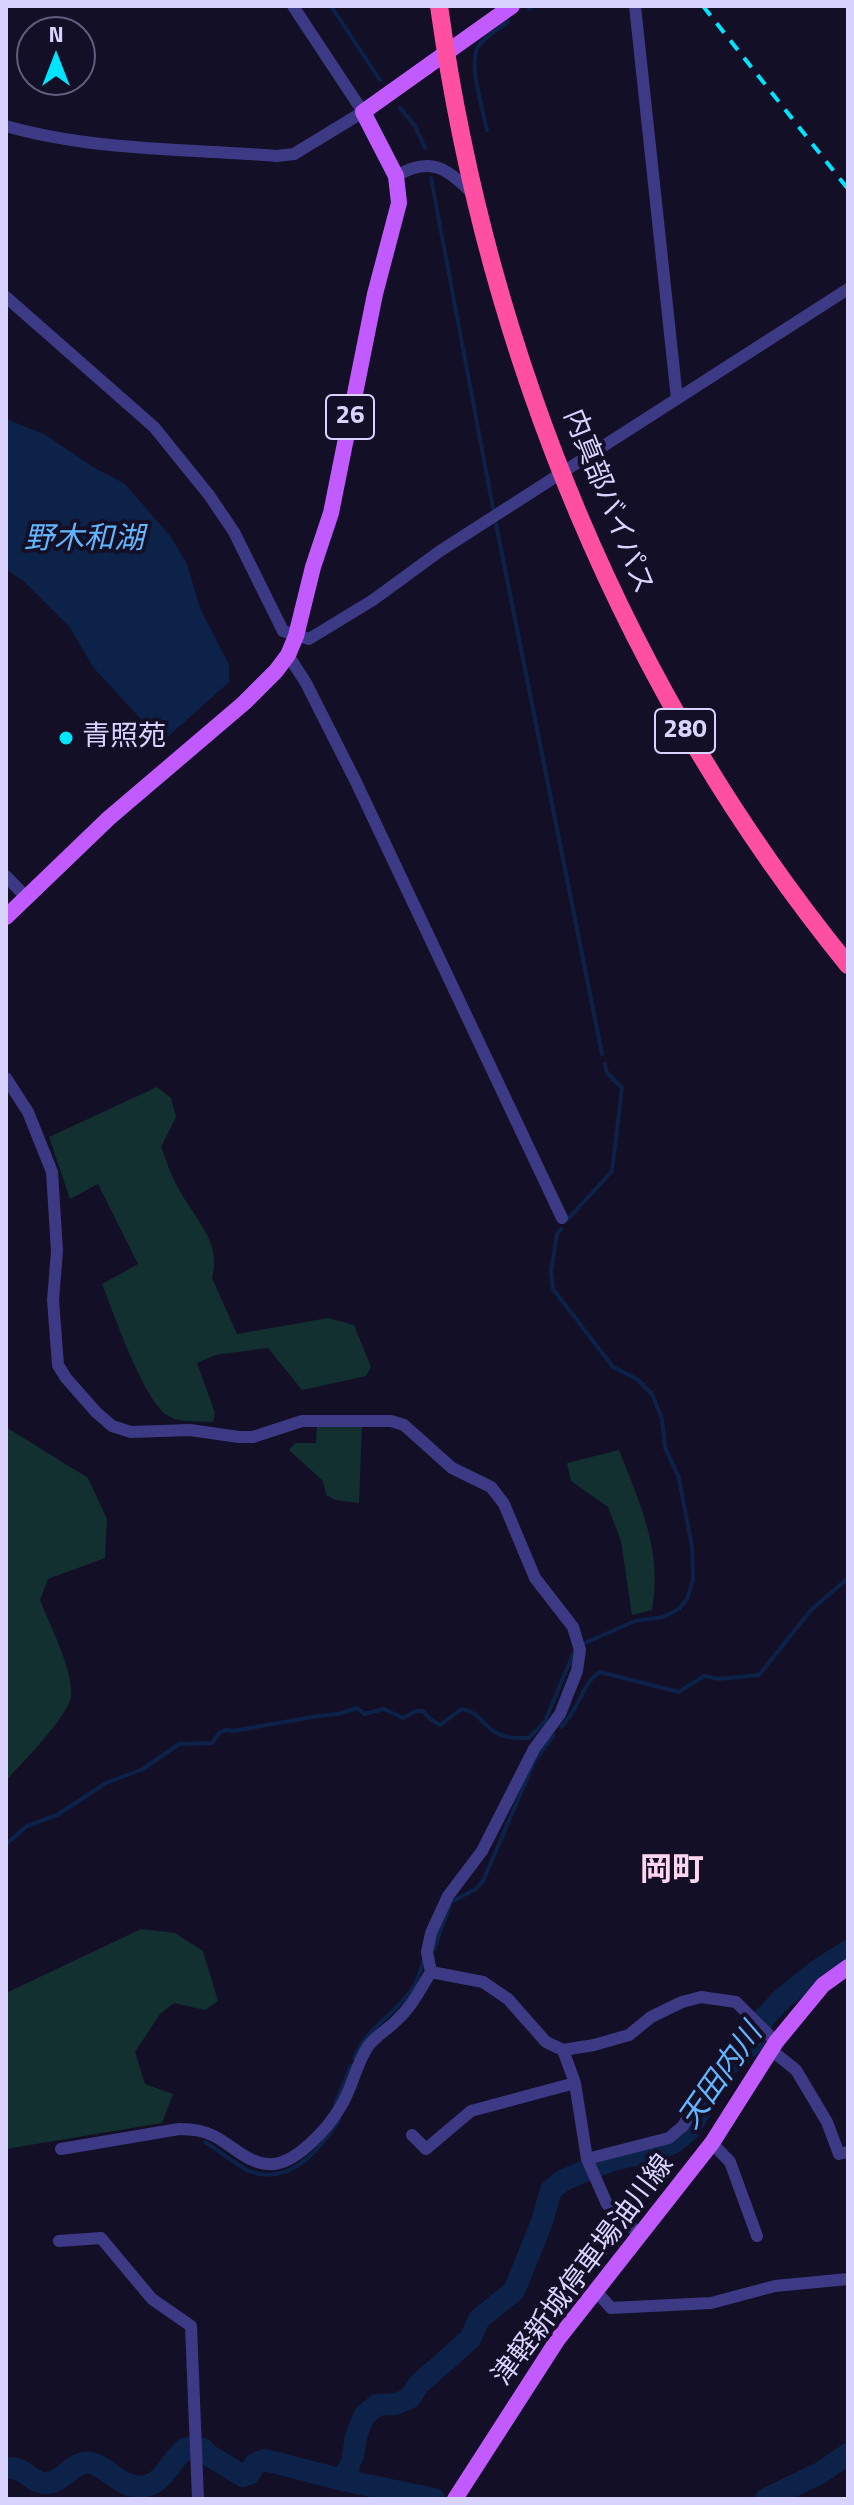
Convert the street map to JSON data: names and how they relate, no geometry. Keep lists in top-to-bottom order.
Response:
{
  "streets": {
    "highway": ["内真部バイパス", "280"],
    "main road": ["26", "津軽新城停車場油川線"]
  },
  "districts": ["岡町"],
  "water": ["野木和湖", "天田内川"],
  "places": ["青照苑"],
  "north": "top"
}
